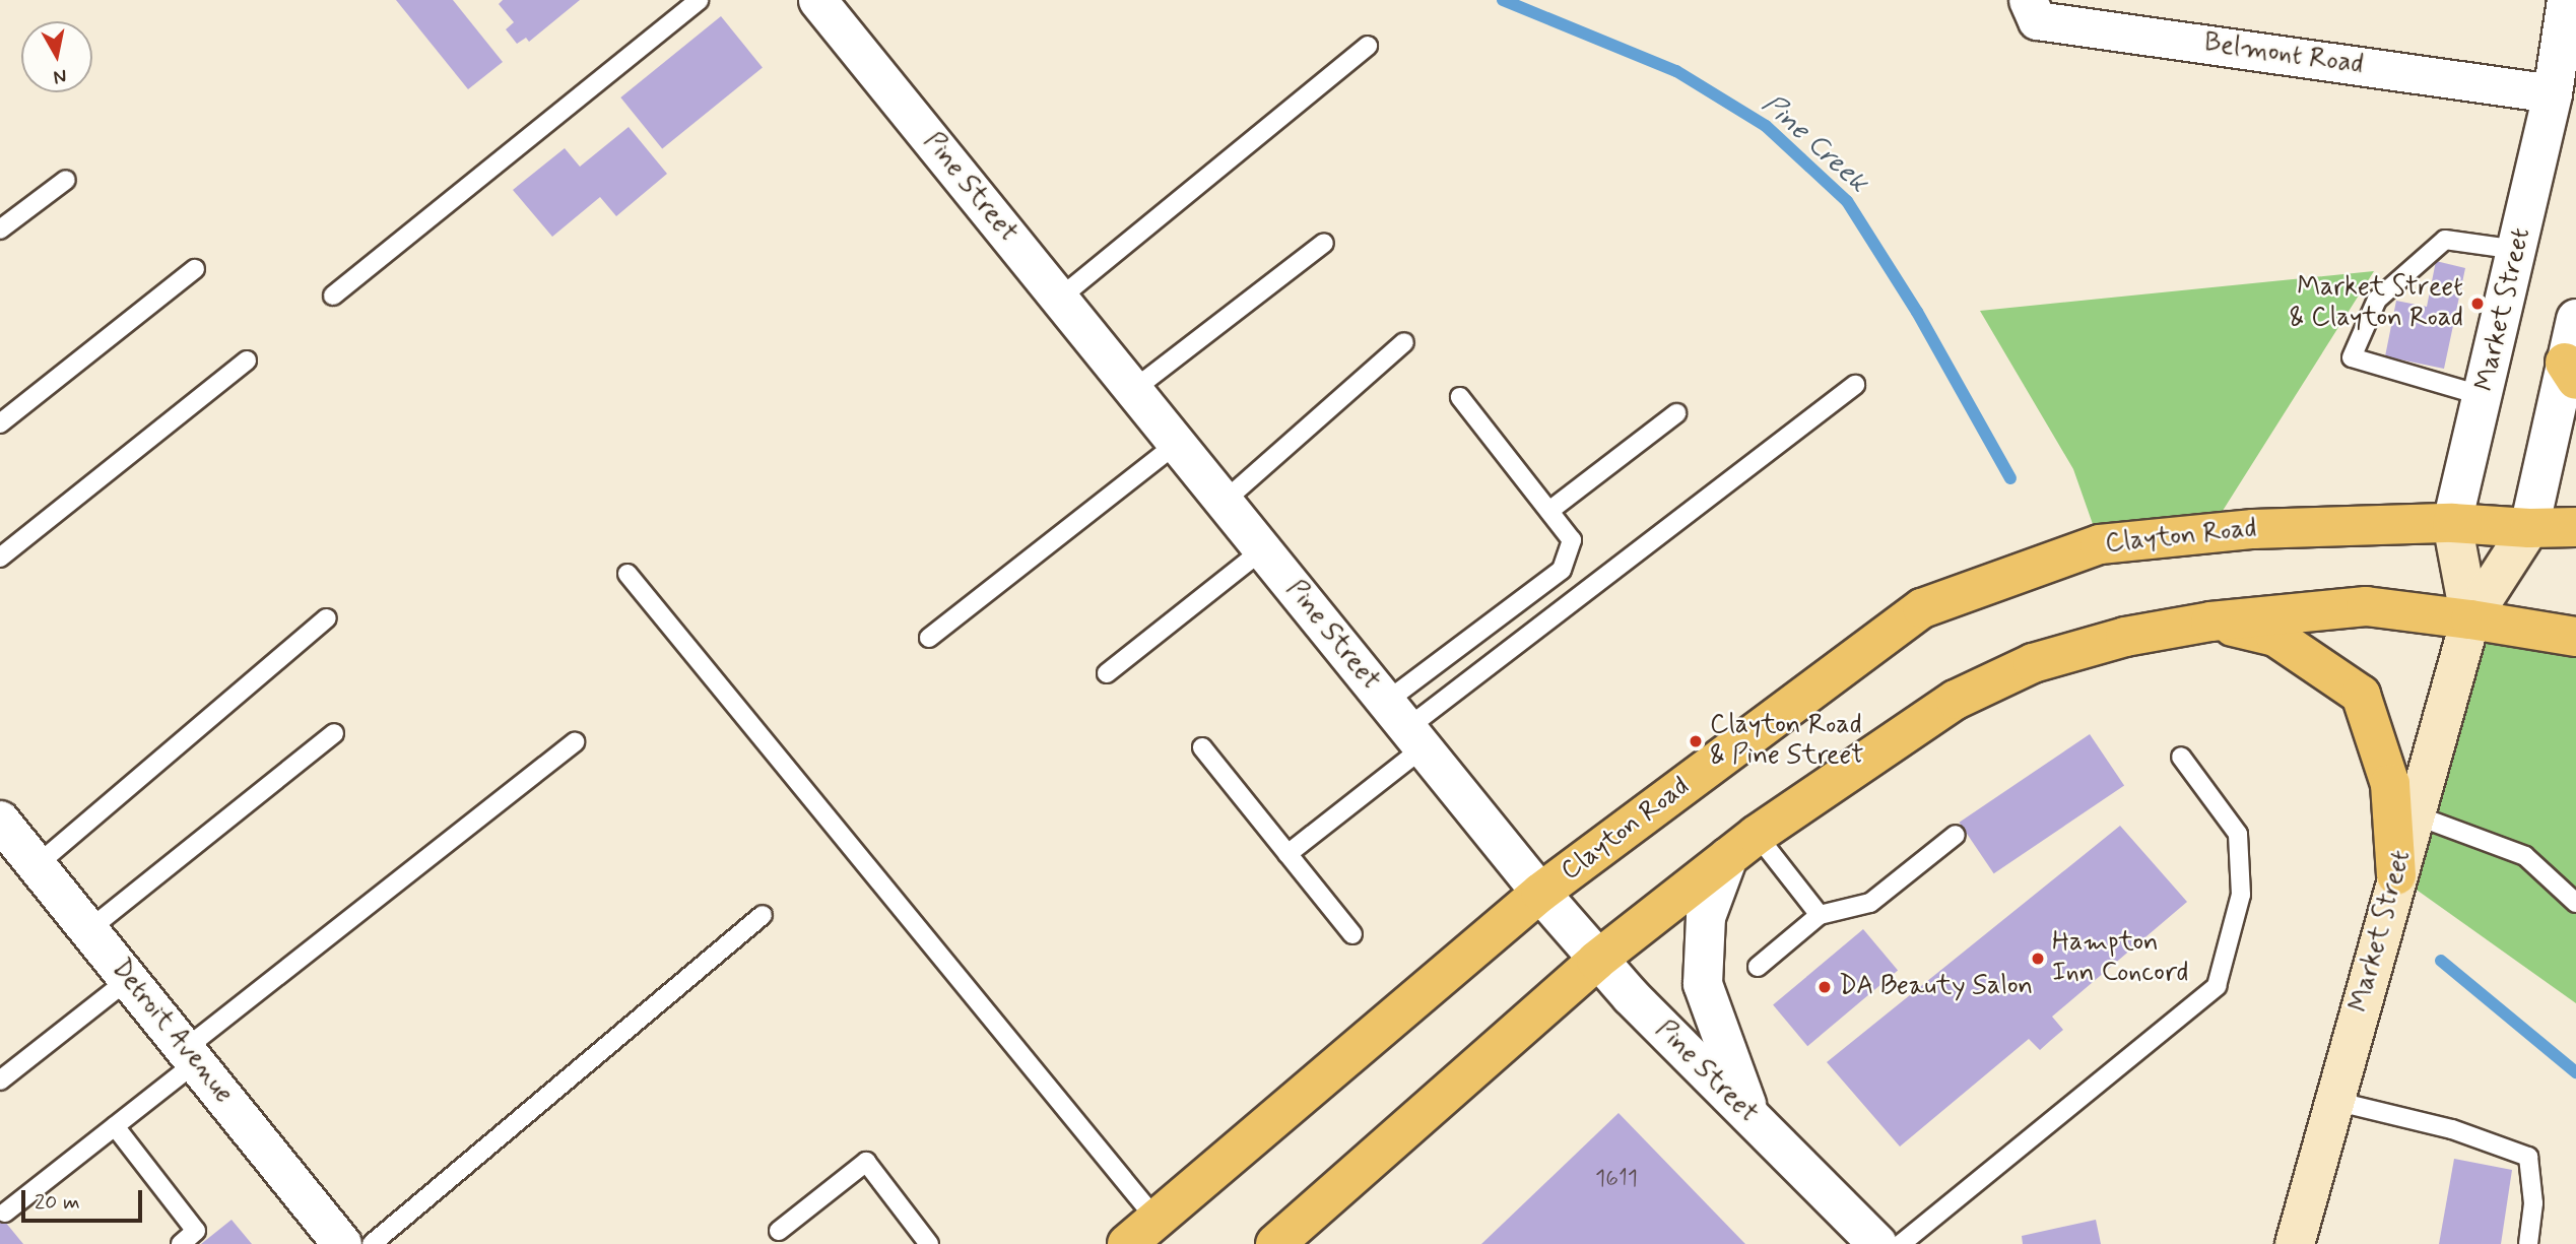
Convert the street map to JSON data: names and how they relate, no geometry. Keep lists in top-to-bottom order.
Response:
{
  "streets": {
    "main road": ["Market Street", "Clayton Road"],
    "street": ["Belmont Road", "Pine Street", "Detroit Avenue"]
  },
  "crossings": [
    ["Belmont Road", "Market Street"],
    ["Pine Street", "Clayton Road"],
    ["Market Street", "Clayton Road"]
  ],
  "water": ["Pine Creek"],
  "places": [
    "Market Street & Clayton Road",
    "Clayton Road & Pine Street",
    "Hampton Inn Concord",
    "DA Beauty Salon"
  ],
  "house_numbers": ["1611"],
  "scale_bar": "20 m",
  "north": "bottom"
}
